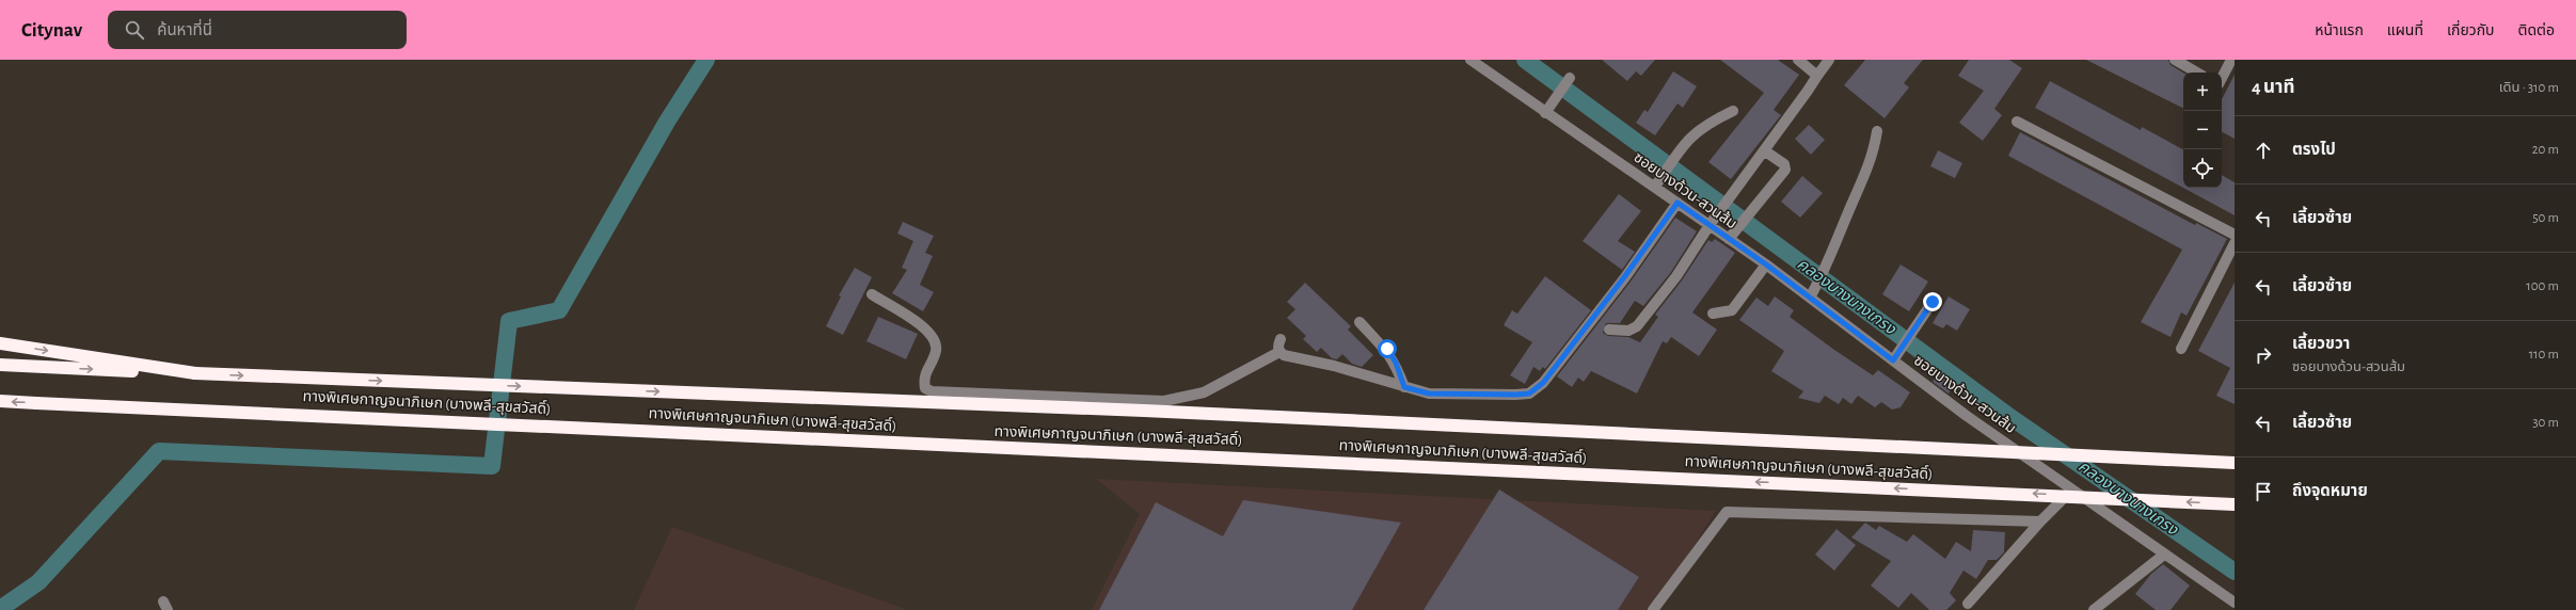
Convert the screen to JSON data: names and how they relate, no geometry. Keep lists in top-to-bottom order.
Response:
{
  "streets": {
    "highway": ["ทางพิเศษกาญจนาภิเษก (บางพลี-สุขสวัสดิ์)"],
    "street": ["ซอยบางด้วน-สวนส้ม"]
  },
  "water": ["คลองบางนางเกรง"],
  "page": {
    "header": "Citynav",
    "search": "ค้นหาที่นี่",
    "nav": [
      "หน้าแรก",
      "แผนที่",
      "เกี่ยวกับ",
      "ติดต่อ"
    ],
    "heading": ["4 นาที", "เดิน · 310 m"],
    "map_buttons": ["+", "−"],
    "list": [
      ["ตรงไป", "20 m"],
      ["เลี้ยวซ้าย", "50 m"],
      ["เลี้ยวซ้าย", "100 m"],
      ["เลี้ยวขวา", "ซอยบางด้วน-สวนส้ม", "110 m"],
      ["เลี้ยวซ้าย", "30 m"],
      "ถึงจุดหมาย"
    ]
  }
}
